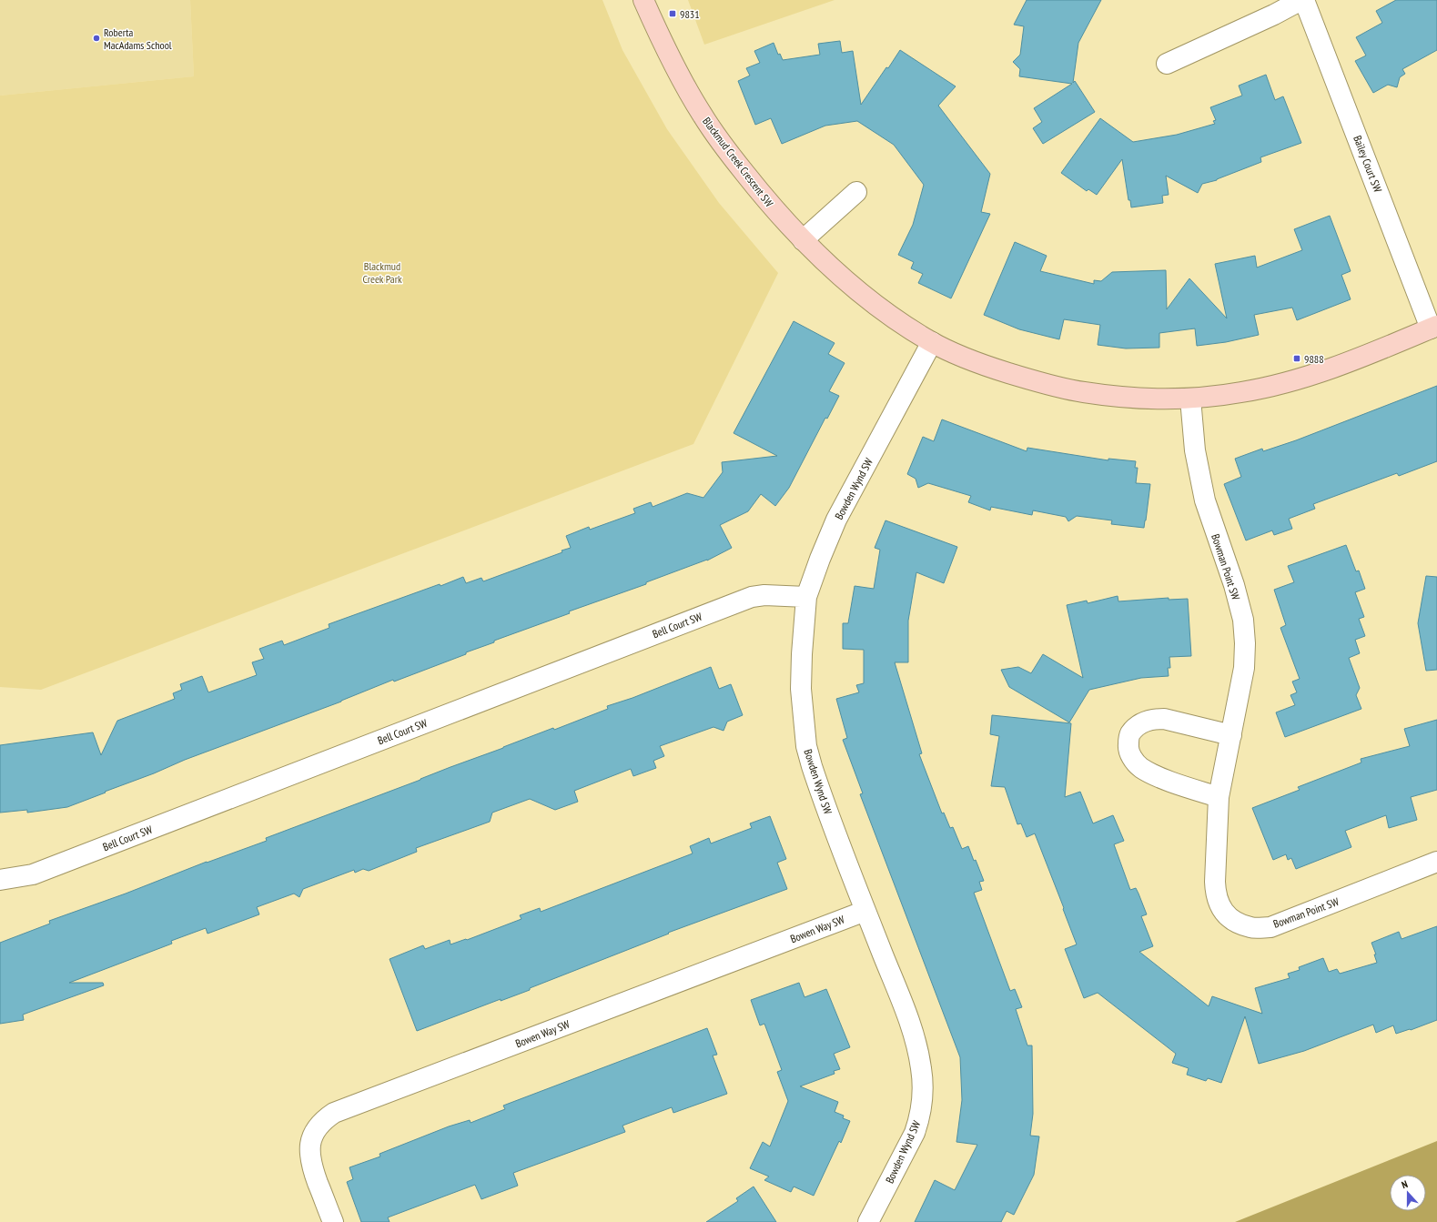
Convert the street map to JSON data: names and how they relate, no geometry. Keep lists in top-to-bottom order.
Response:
{
  "streets": {
    "street": [
      "Blackmud Creek Crescent SW",
      "Bailey Court SW",
      "Bowden Wynd SW",
      "Bowman Point SW",
      "Bell Court SW",
      "Bowen Way SW"
    ]
  },
  "crossings": [
    ["Blackmud Creek Crescent SW", "Bailey Court SW"],
    ["Blackmud Creek Crescent SW", "Bowden Wynd SW"],
    ["Blackmud Creek Crescent SW", "Bowman Point SW"],
    ["Bowden Wynd SW", "Bell Court SW"],
    ["Bowden Wynd SW", "Bowen Way SW"]
  ],
  "parks": ["Blackmud Creek Park"],
  "places": {
    "transit": ["9831", "9888"],
    "other": ["Roberta MacAdams School"]
  },
  "north": "top"
}
